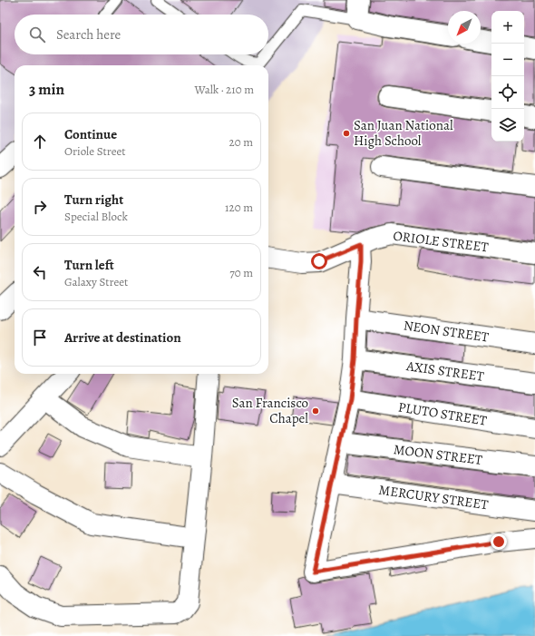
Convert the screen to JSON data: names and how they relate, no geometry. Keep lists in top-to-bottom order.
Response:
{
  "streets": {
    "street": [
      "ORIOLE STREET",
      "NEON STREET",
      "AXIS STREET",
      "PLUTO STREET",
      "MOON STREET",
      "MERCURY STREET"
    ]
  },
  "places": ["San Juan National High School", "San Francisco Chapel"],
  "north": "bottom left",
  "page": {
    "map_buttons": ["+", "−"],
    "search": "Search here",
    "heading": ["3 min", "Walk · 210 m"],
    "list": [
      ["Continue", "Oriole Street", "20 m"],
      ["Turn right", "Special Block", "120 m"],
      ["Turn left", "Galaxy Street", "70 m"],
      "Arrive at destination"
    ]
  }
}
